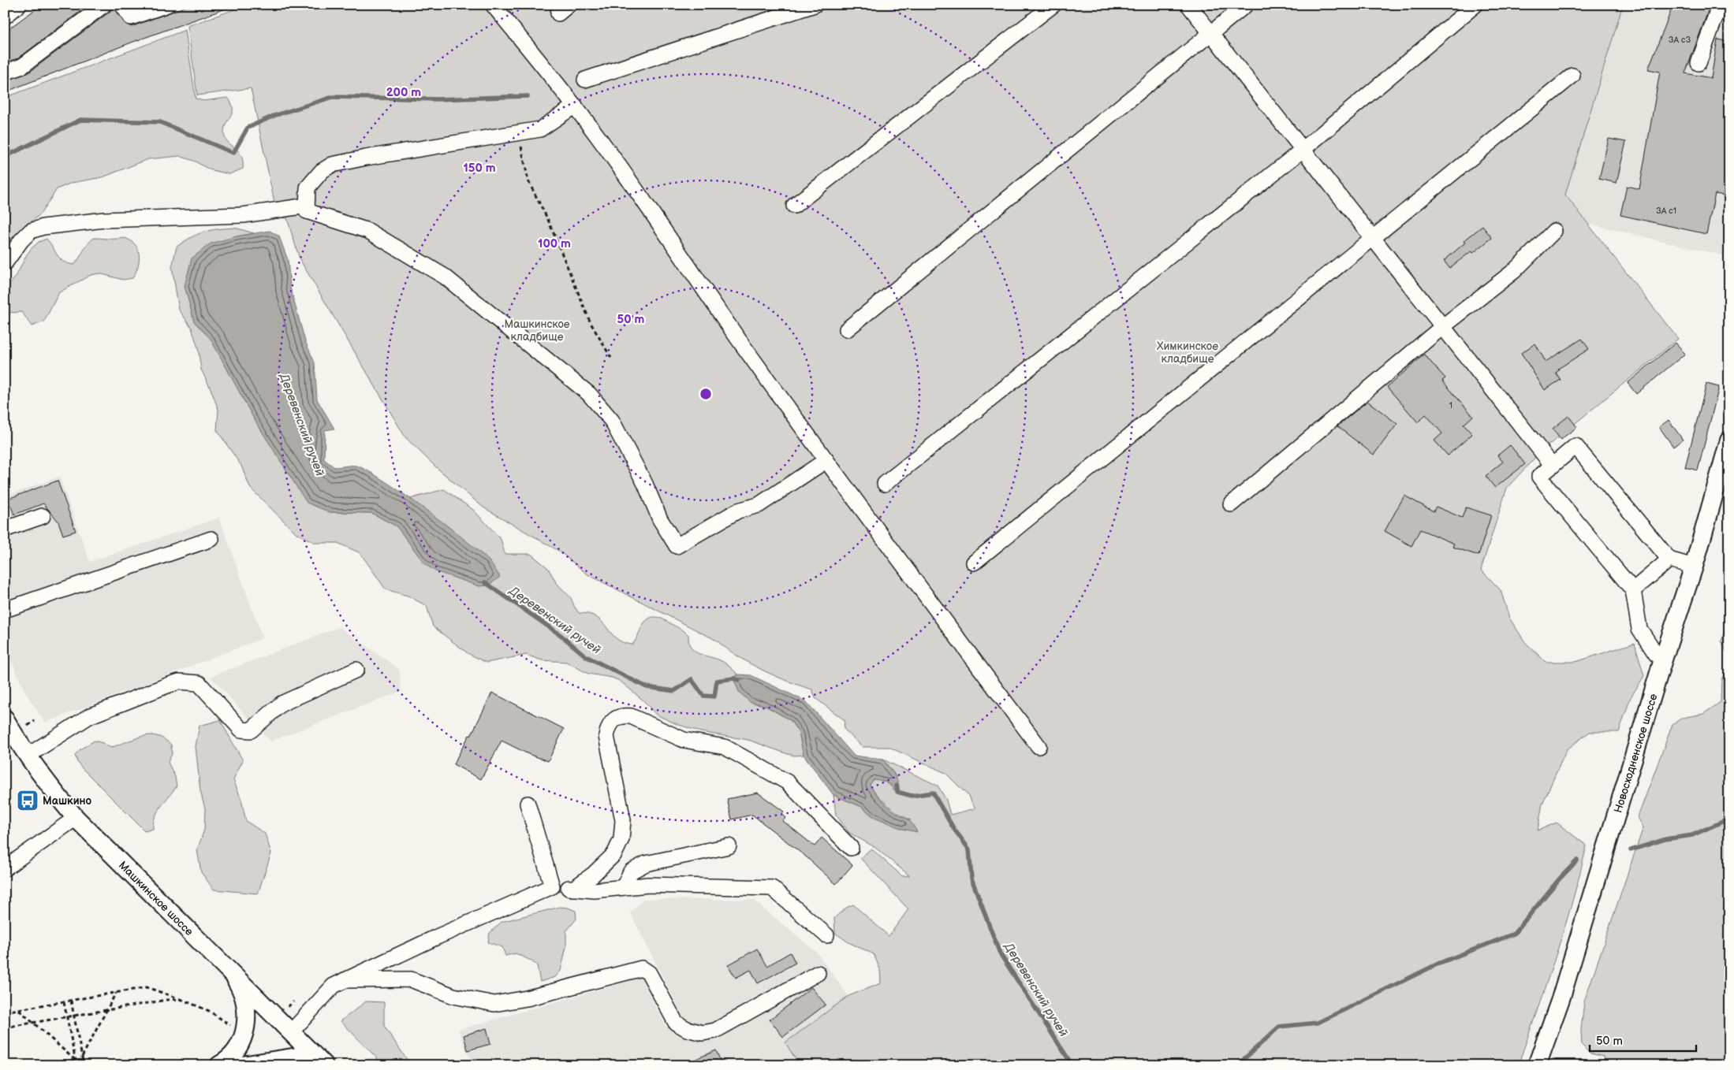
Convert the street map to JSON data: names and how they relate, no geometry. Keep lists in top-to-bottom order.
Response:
{
  "streets": {
    "main road": ["Новосходненское шоссе", "Машкинское шоссе"]
  },
  "water": ["Деревенский ручей"],
  "parks": ["Машкинское кладбище", "Химкинское кладбище"],
  "places": {
    "bus stop": ["Машкино"]
  },
  "house_numbers": ["3А с3", "3А с1", "1"],
  "scale_bar": "50 m",
  "rings": [
    "200 m",
    "150 m",
    "100 m",
    "50 m"
  ]
}
